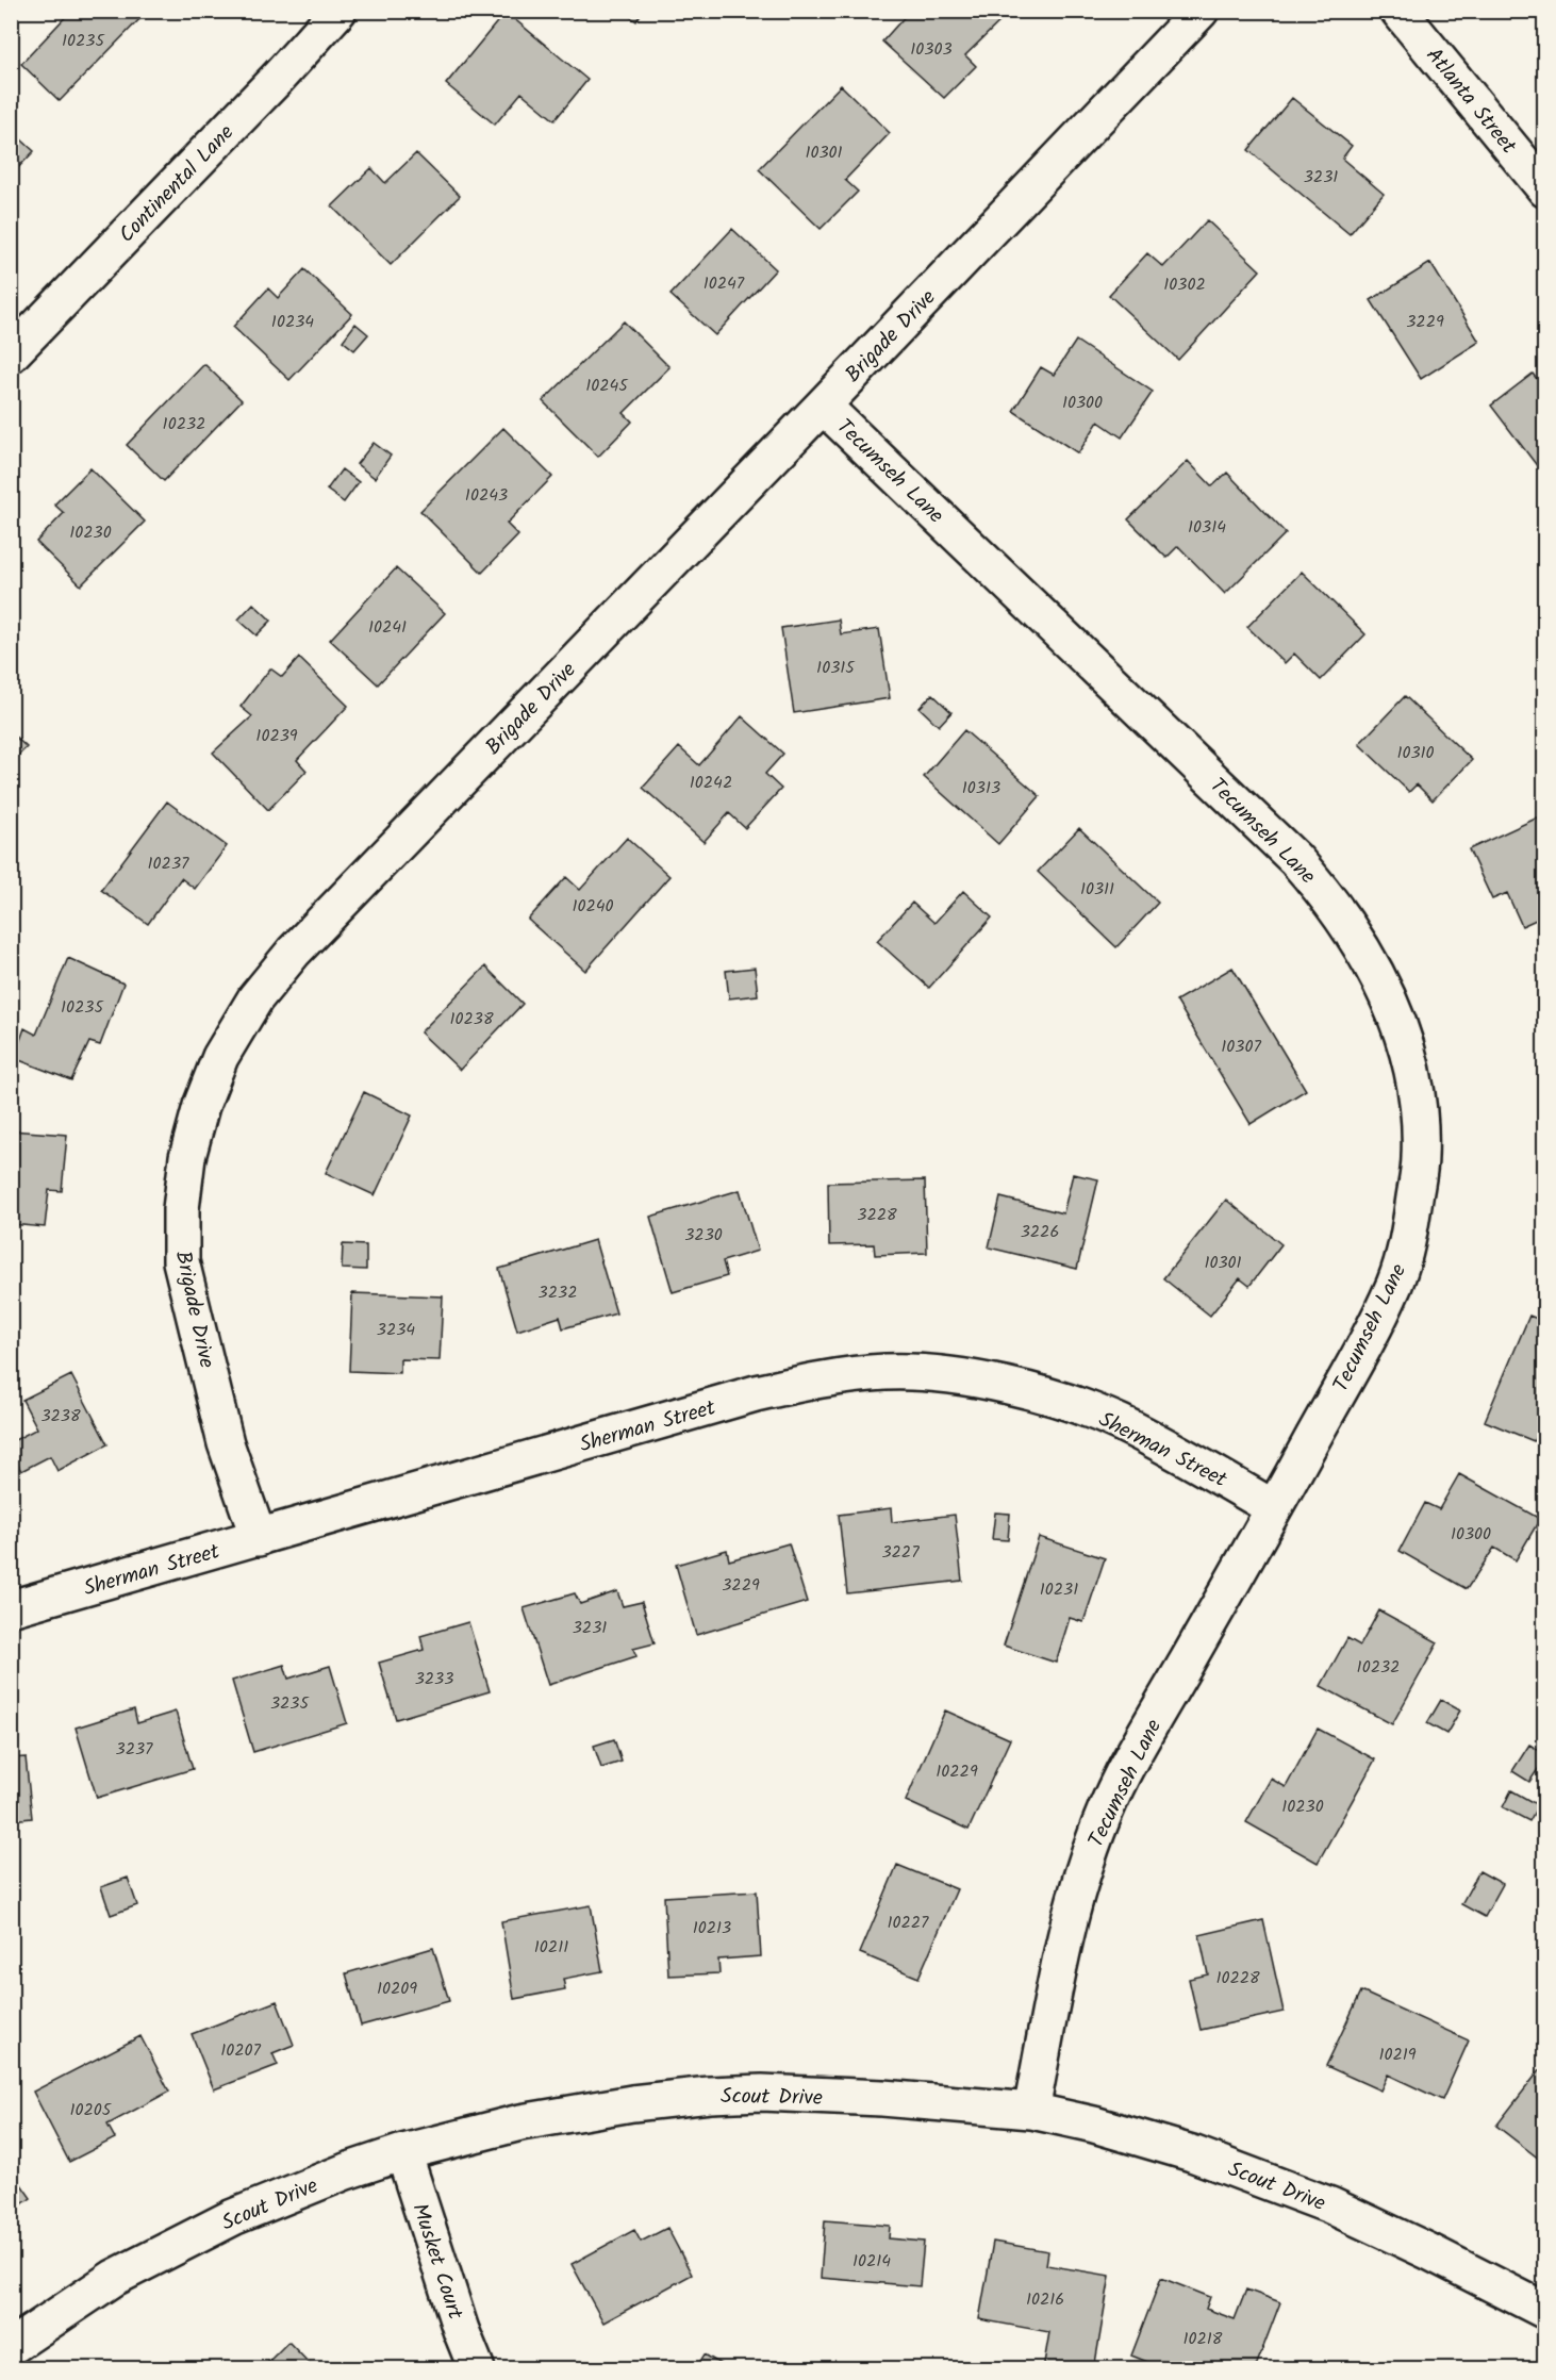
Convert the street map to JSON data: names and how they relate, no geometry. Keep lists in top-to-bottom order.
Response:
{
  "streets": {
    "street": [
      "Atlanta Street",
      "Continental Lane",
      "Brigade Drive",
      "Tecumseh Lane",
      "Sherman Street",
      "Scout Drive",
      "Musket Court"
    ]
  },
  "crossings": [
    ["Brigade Drive", "Tecumseh Lane"],
    ["Brigade Drive", "Sherman Street"],
    ["Tecumseh Lane", "Sherman Street"],
    ["Tecumseh Lane", "Scout Drive"],
    ["Scout Drive", "Musket Court"]
  ],
  "house_numbers": [
    "10235",
    "10303",
    "10301",
    "3231",
    "10247",
    "10302",
    "10234",
    "3229",
    "10245",
    "10300",
    "10232",
    "10243",
    "10314",
    "10230",
    "10241",
    "10315",
    "10239",
    "10310",
    "10242",
    "10313",
    "10237",
    "10311",
    "10240",
    "10235",
    "10238",
    "10307",
    "3228",
    "3226",
    "3230",
    "10301",
    "3232",
    "3234",
    "3238",
    "10300",
    "3227",
    "3229",
    "10231",
    "3231",
    "10232",
    "3233",
    "3235",
    "3237",
    "10229",
    "10230",
    "10227",
    "10213",
    "10211",
    "10228",
    "10209",
    "10207",
    "10219",
    "10205",
    "10214",
    "10216",
    "10218"
  ]
}
